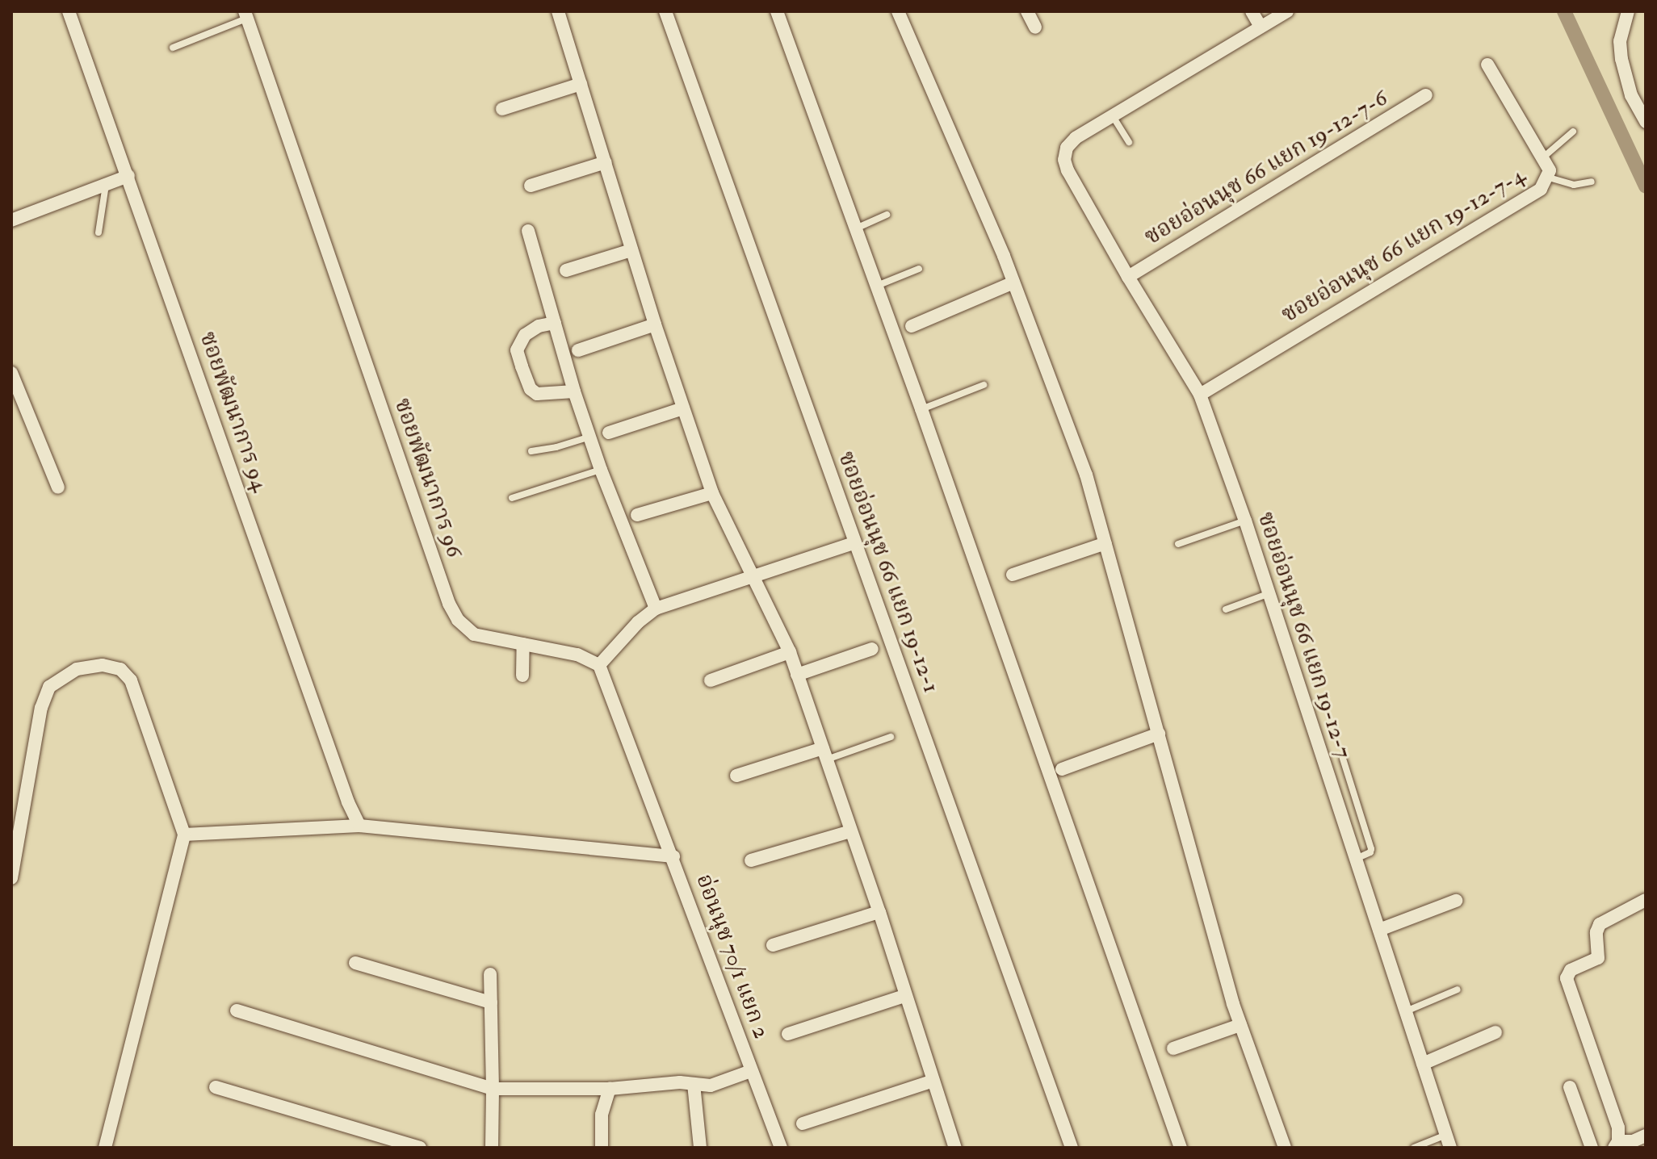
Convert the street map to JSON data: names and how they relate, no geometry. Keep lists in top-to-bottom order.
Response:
{
  "streets": {
    "street": [
      "ซอยอ่อนนุช 66 แยก 19-12-7-6",
      "ซอยอ่อนนุช 66 แยก 19-12-7-4",
      "ซอยพัฒนาการ 94",
      "ซอยพัฒนาการ 96",
      "ซอยอ่อนนุช 66 แยก 19-12-1",
      "ซอยอ่อนนุช 66 แยก 19-12-7",
      "อ่อนนุช 70/1 แยก 2"
    ]
  },
  "crossings": [
    ["ซอยอ่อนนุช 66 แยก 19-12-7-6", "ซอยอ่อนนุช 66 แยก 19-12-7"],
    ["ซอยอ่อนนุช 66 แยก 19-12-7-4", "ซอยอ่อนนุช 66 แยก 19-12-7"]
  ]
}
